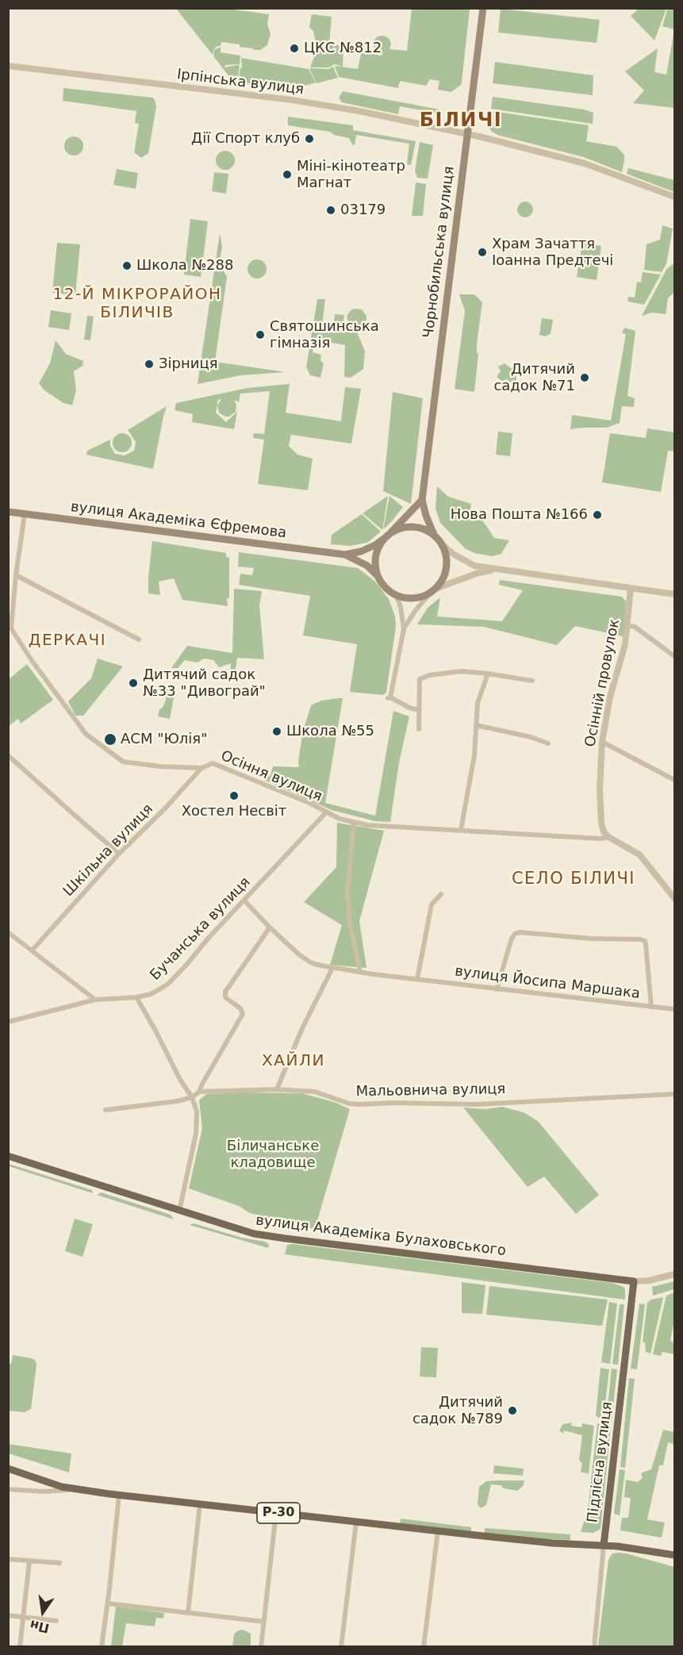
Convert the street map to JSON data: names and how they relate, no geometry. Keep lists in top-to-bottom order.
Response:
{
  "streets": {
    "main road": [
      "Чорнобильська вулиця",
      "вулиця Академіка Єфремова",
      "вулиця Академіка Булаховського",
      "Підлісна вулиця",
      "Р-30"
    ],
    "street": [
      "Ірпінська вулиця",
      "Осінній провулок",
      "Осіння вулиця",
      "Шкільна вулиця",
      "Бучанська вулиця",
      "вулиця Йосипа Маршака",
      "Мальовнича вулиця"
    ]
  },
  "crossings": [
    ["Ірпінська вулиця", "Чорнобильська вулиця"],
    ["Чорнобильська вулиця", "вулиця Академіка Єфремова"],
    ["вулиця Академіка Єфремова", "Осіння вулиця"],
    ["Осінній провулок", "Осіння вулиця"],
    ["Осіння вулиця", "Шкільна вулиця"],
    ["Осіння вулиця", "Бучанська вулиця"],
    ["Бучанська вулиця", "вулиця Йосипа Маршака"],
    ["вулиця Академіка Булаховського", "Підлісна вулиця"],
    ["Підлісна вулиця", "Р-30"]
  ],
  "districts": [
    "БІЛИЧІ",
    "12-Й МІКРОРАЙОН БІЛИЧІВ",
    "ДЕРКАЧІ",
    "СЕЛО БІЛИЧІ",
    "ХАЙЛИ"
  ],
  "parks": ["Біличанське кладовище"],
  "places": [
    "ЦКС №812",
    "Дії Спорт клуб",
    "Міні-кінотеатр Магнат",
    "03179",
    "Храм Зачаття Іоанна Предтечі",
    "Школа №288",
    "Святошинська гімназія",
    "Зірниця",
    "Дитячий садок №71",
    "Нова Пошта №166",
    "Дитячий садок №33 \"Дивограй\"",
    "Школа №55",
    "АСМ \"Юлія\"",
    "Хостел Несвіт",
    "Дитячий садок №789"
  ],
  "north": "bottom"
}
